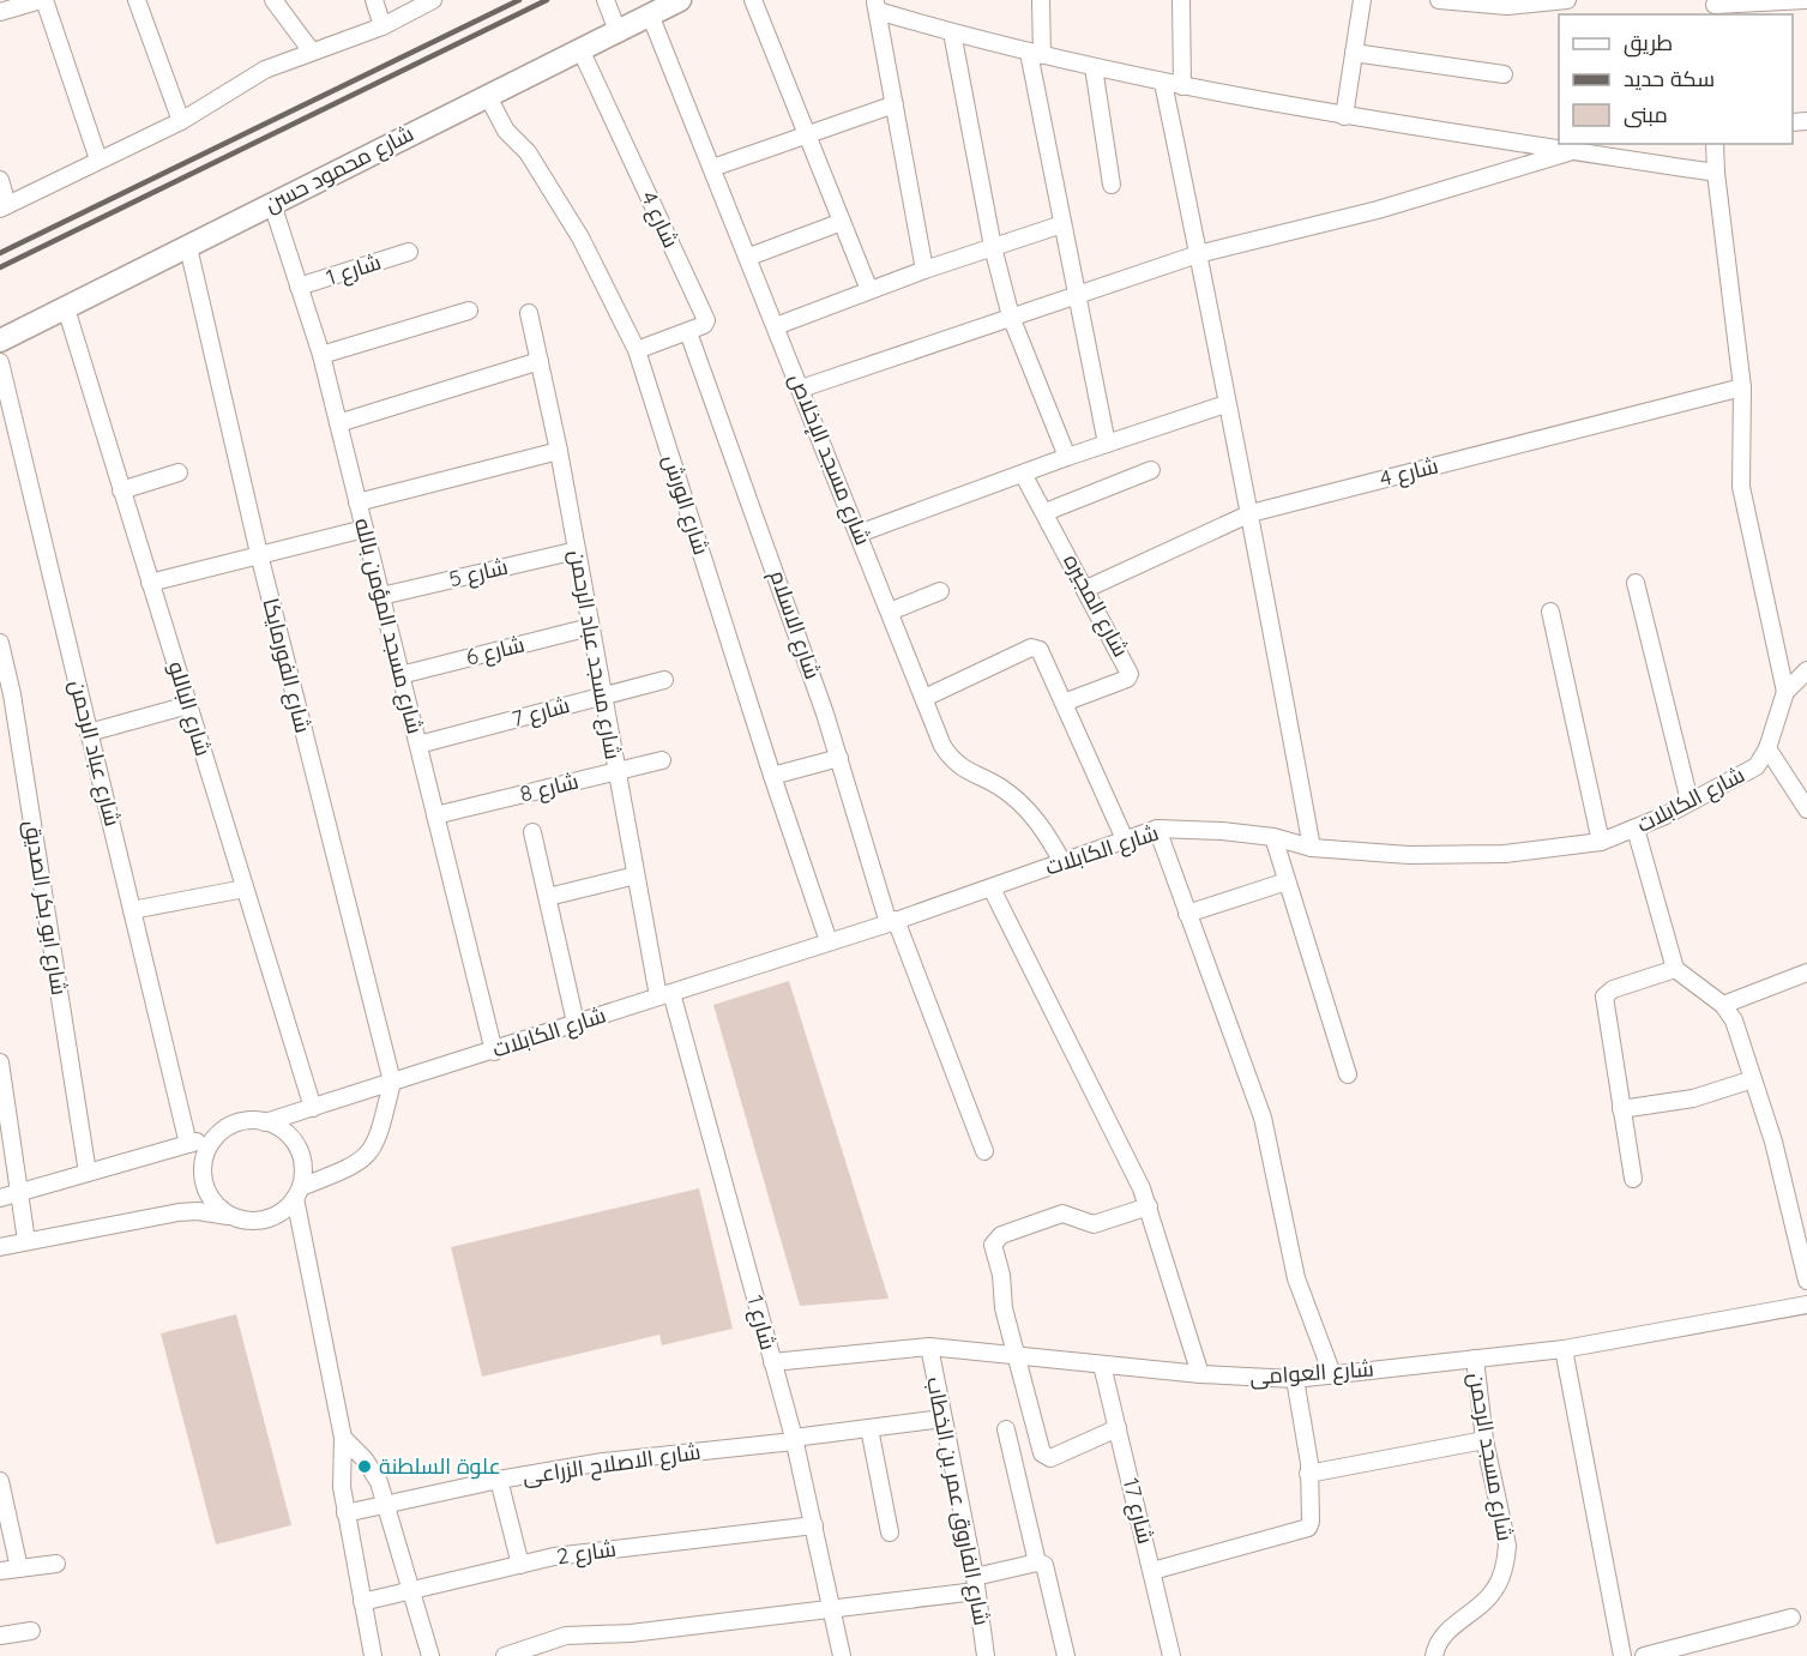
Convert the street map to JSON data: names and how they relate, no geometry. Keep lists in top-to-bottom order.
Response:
{
  "streets": {
    "street": [
      "شارع محمود حسن",
      "شارع 4",
      "شارع 1",
      "شارع مسجد الإخلاص",
      "شارع الورش",
      "شارع 5",
      "شارع المجيره",
      "شارع الاسلام",
      "شارع مسجد المؤمن بالله",
      "شارع 6",
      "شارع مسجد عباد الرحمن",
      "شارع الفورمايكا",
      "شارع الباللو",
      "شارع 7",
      "شارع عباد الرحمن",
      "شارع 8",
      "شارع الكابلات",
      "شارع ابو بكر الصديق",
      "شارع العوامى",
      "شارع مسجد الرحمن",
      "شارع الاصلاح الزراعى",
      "شارع الفاروق عمر بن الخطاب",
      "شارع 17",
      "شارع 2"
    ]
  },
  "crossings": [
    ["شارع محمود حسن", "شارع 4"],
    ["شارع محمود حسن", "شارع مسجد الإخلاص"],
    ["شارع محمود حسن", "شارع الورش"],
    ["شارع محمود حسن", "شارع مسجد المؤمن بالله"],
    ["شارع محمود حسن", "شارع الفورمايكا"],
    ["شارع محمود حسن", "شارع الباللو"],
    ["شارع 4", "شارع المجيره"],
    ["شارع 4", "شارع الاسلام"],
    ["شارع 1", "شارع مسجد المؤمن بالله"],
    ["شارع 1", "شارع مسجد عباد الرحمن"],
    ["شارع 1", "شارع الكابلات"],
    ["شارع 1", "شارع العوامى"],
    ["شارع 1", "شارع الاصلاح الزراعى"],
    ["شارع 1", "شارع 2"],
    ["شارع مسجد الإخلاص", "شارع الكابلات"],
    ["شارع الورش", "شارع الكابلات"],
    ["شارع 5", "شارع مسجد المؤمن بالله"],
    ["شارع 5", "شارع مسجد عباد الرحمن"],
    ["شارع الاسلام", "شارع الكابلات"],
    ["شارع مسجد المؤمن بالله", "شارع 6"],
    ["شارع مسجد المؤمن بالله", "شارع 7"],
    ["شارع مسجد المؤمن بالله", "شارع 8"],
    ["شارع مسجد المؤمن بالله", "شارع الكابلات"],
    ["شارع 6", "شارع مسجد عباد الرحمن"],
    ["شارع مسجد عباد الرحمن", "شارع 7"],
    ["شارع مسجد عباد الرحمن", "شارع 8"],
    ["شارع مسجد عباد الرحمن", "شارع الكابلات"],
    ["شارع الفورمايكا", "شارع الكابلات"],
    ["شارع الباللو", "شارع الكابلات"],
    ["شارع العوامى", "شارع مسجد الرحمن"],
    ["شارع العوامى", "شارع الفاروق عمر بن الخطاب"],
    ["شارع العوامى", "شارع 17"],
    ["شارع الاصلاح الزراعى", "شارع الفاروق عمر بن الخطاب"]
  ],
  "places": ["علوة السلطنة"],
  "legend": ["طريق", "سكة حديد", "مبنى"]
}
